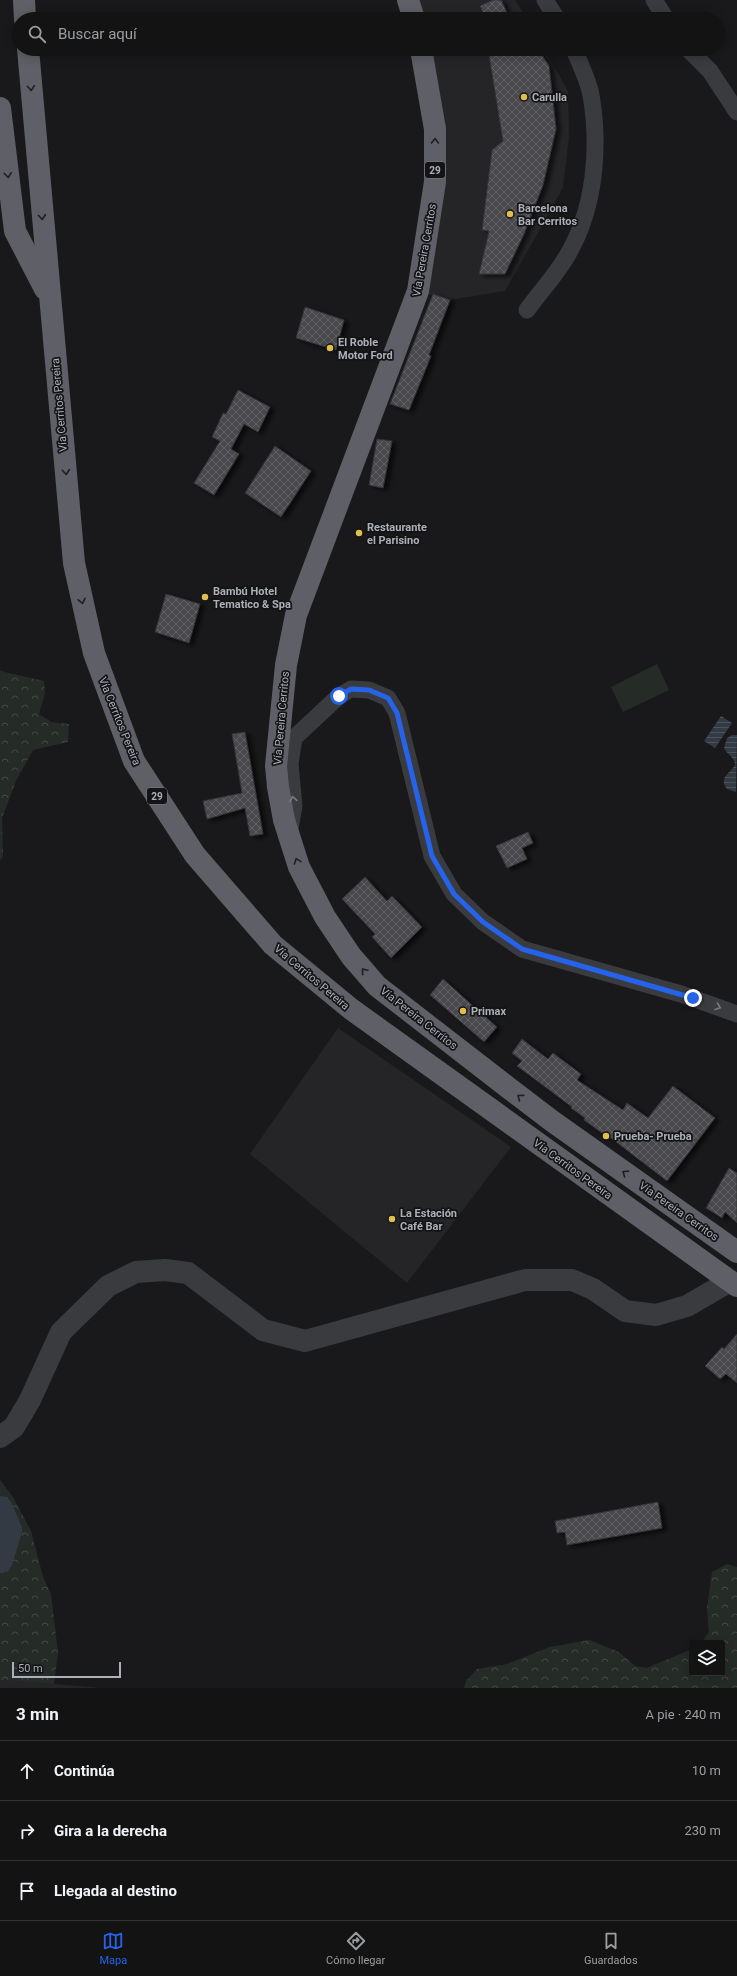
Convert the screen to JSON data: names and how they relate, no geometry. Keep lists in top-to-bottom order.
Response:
{
  "streets": {
    "highway": ["29", "Vía Pereira Cerritos", "Vía Cerritos Pereira"]
  },
  "one_way": ["Vía Pereira Cerritos", "Vía Cerritos Pereira"],
  "places": [
    "Carulla",
    "Barcelona Bar Cerritos",
    "El Roble Motor Ford",
    "Restaurante el Parisino",
    "Bambú Hotel Tematico & Spa",
    "Primax",
    "Prueba- Prueba",
    "La Estación Café Bar"
  ],
  "scale_bar": "50 m",
  "page": {
    "search": "Buscar aquí",
    "scale": "50 m",
    "heading": ["3 min", "A pie · 240 m"],
    "list": [
      ["Continúa", "10 m"],
      ["Gira a la derecha", "230 m"],
      "Llegada al destino"
    ],
    "nav": ["Mapa", "Cómo llegar", "Guardados"]
  }
}
